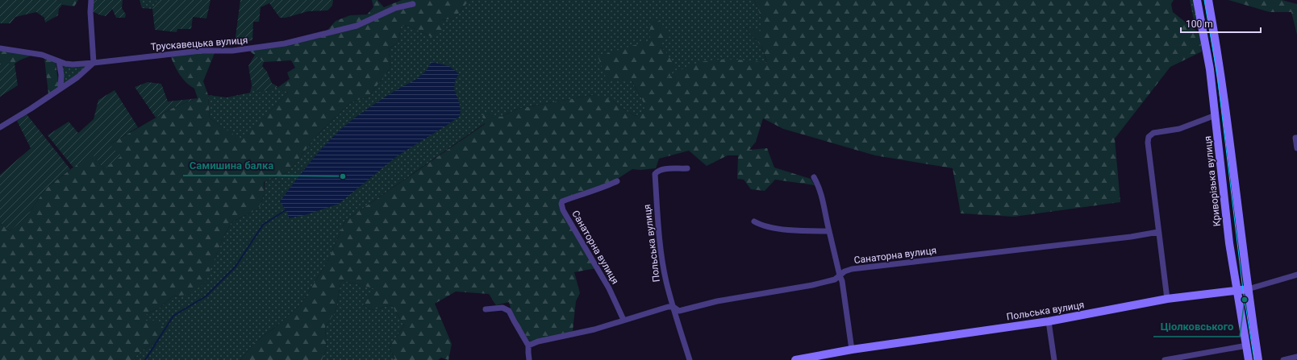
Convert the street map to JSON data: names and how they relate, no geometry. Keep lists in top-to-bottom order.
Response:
{
  "streets": {
    "main road": ["Криворізька вулиця", "Польська вулиця"],
    "street": ["Трускавецька вулиця", "Санаторна вулиця"]
  },
  "crossings": [
    ["Криворізька вулиця", "Польська вулиця"],
    ["Польська вулиця", "Санаторна вулиця"]
  ],
  "places": ["Самишина балка", "Ціолковського"],
  "scale_bar": "100 m"
}
